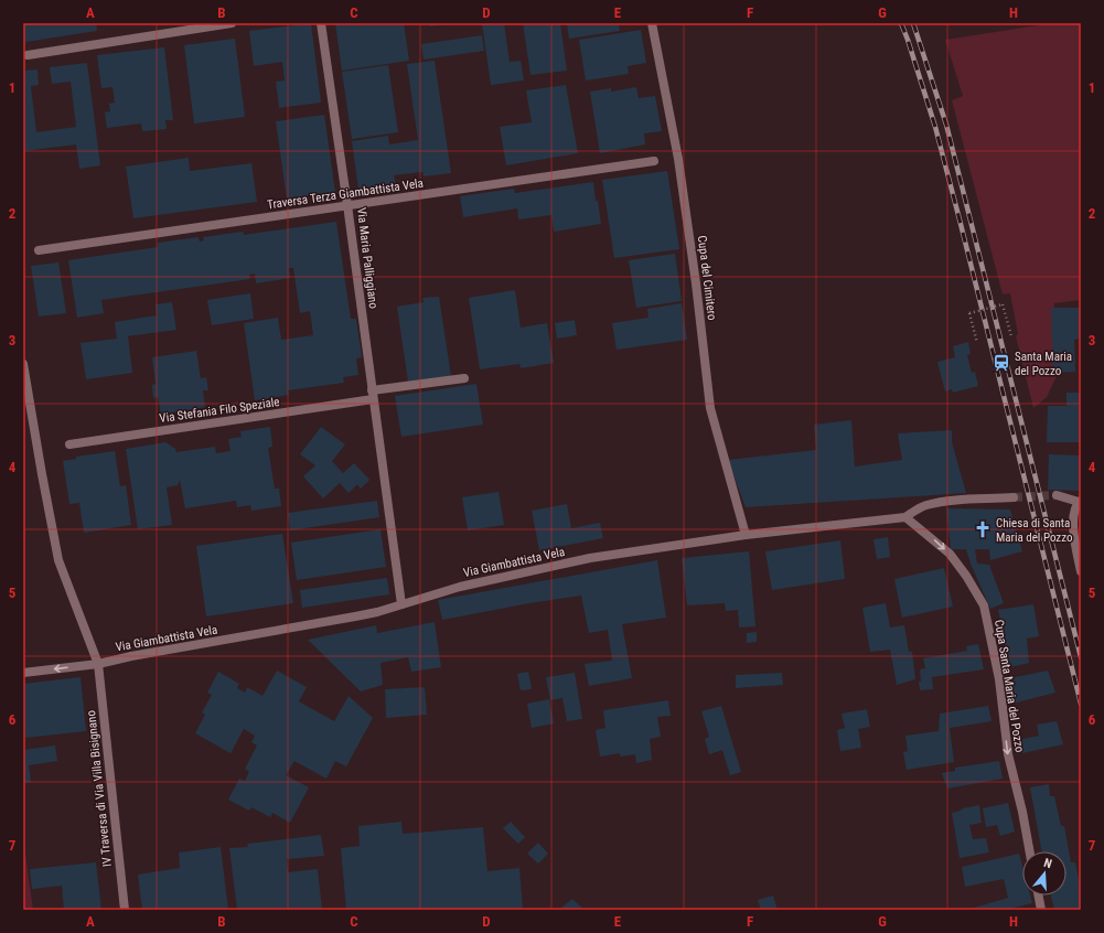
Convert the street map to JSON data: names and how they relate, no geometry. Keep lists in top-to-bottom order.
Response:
{
  "streets": {
    "street": [
      "Traversa Terza Giambattista Vela",
      "Via Maria Palliggiano",
      "Cupa del Cimitero",
      "Via Stefania Filo Speziale",
      "Via Giambattista Vela",
      "Cupa Santa Maria del Pozzo",
      "IV Traversa di Via Villa Bisignano"
    ]
  },
  "crossings": [
    ["Traversa Terza Giambattista Vela", "Via Maria Palliggiano"],
    ["Via Maria Palliggiano", "Via Stefania Filo Speziale"],
    ["Via Maria Palliggiano", "Via Giambattista Vela"],
    ["Cupa del Cimitero", "Via Giambattista Vela"],
    ["Via Giambattista Vela", "Cupa Santa Maria del Pozzo"],
    ["Via Giambattista Vela", "IV Traversa di Via Villa Bisignano"]
  ],
  "one_way": ["Cupa Santa Maria del Pozzo"],
  "places": {
    "station": ["Santa Maria del Pozzo"],
    "church": ["Chiesa di Santa Maria del Pozzo"]
  },
  "north": "top",
  "grid": {
    "columns": [
      "A",
      "B",
      "C",
      "D",
      "E",
      "F",
      "G",
      "H"
    ],
    "rows": [
      "1",
      "2",
      "3",
      "4",
      "5",
      "6",
      "7"
    ]
  }
}
